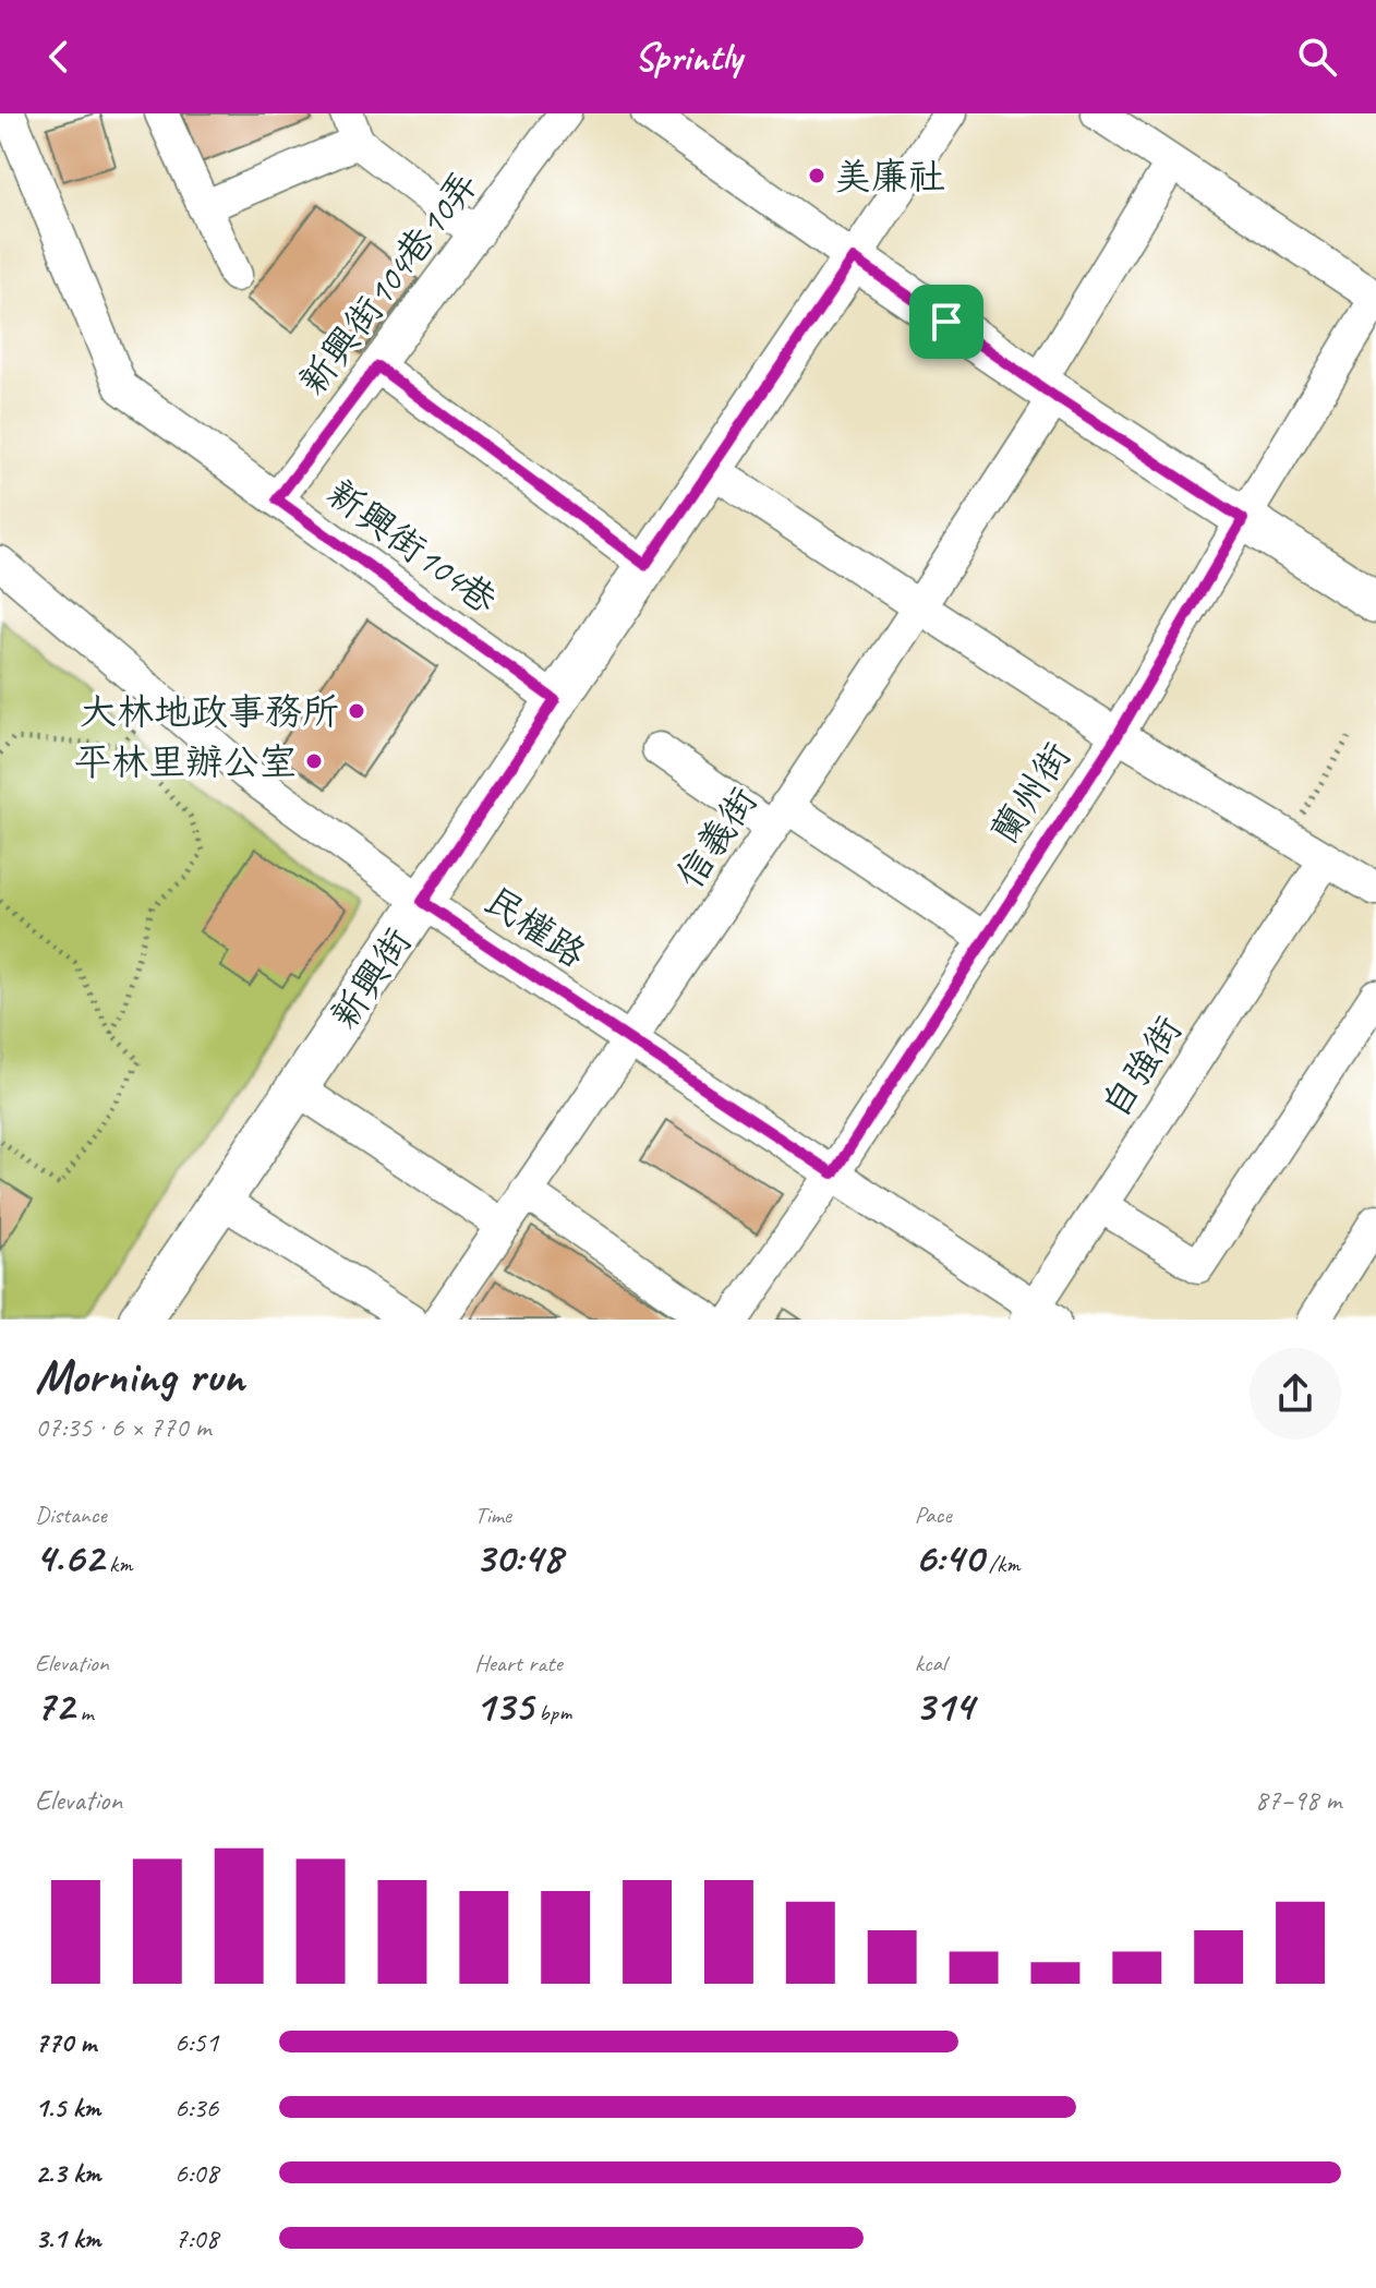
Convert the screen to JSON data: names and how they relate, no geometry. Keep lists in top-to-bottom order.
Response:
{
  "streets": {
    "main road": ["新興街"],
    "street": [
      "新興街104巷10弄",
      "新興街104巷",
      "蘭州街",
      "信義街",
      "民權路",
      "自強街"
    ]
  },
  "crossings": [
    ["新興街104巷10弄", "新興街104巷"],
    ["新興街104巷", "新興街"],
    ["蘭州街", "民權路"],
    ["信義街", "民權路"],
    ["民權路", "新興街"],
    ["民權路", "自強街"]
  ],
  "places": ["美廉社", "大林地政事務所", "平林里辦公室"],
  "page": {
    "header": "Sprintly",
    "heading": ["Morning run", "07:35 · 6 × 770 m"],
    "stats": [
      ["Distance", "4.62 km"],
      ["Time", "30:48"],
      ["Pace", "6:40 /km"],
      ["Elevation", "72 m"],
      ["Heart rate", "135 bpm"],
      ["kcal", "314"]
    ],
    "chart": ["Elevation", "87–98 m"],
    "list": [
      {
        "name": "770 m",
        "note": "6:51"
      },
      {
        "name": "1.5 km",
        "note": "6:36"
      },
      {
        "name": "2.3 km",
        "note": "6:08"
      },
      {
        "name": "3.1 km",
        "note": "7:08"
      }
    ]
  }
}
